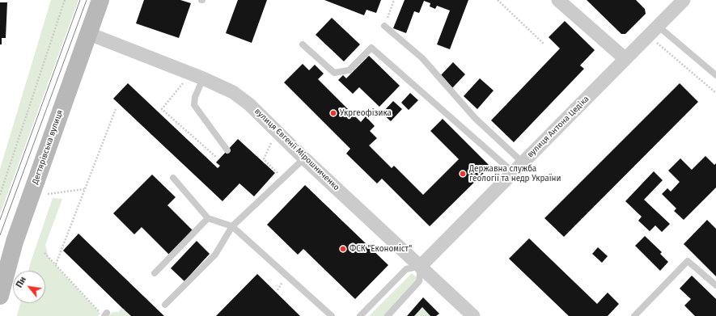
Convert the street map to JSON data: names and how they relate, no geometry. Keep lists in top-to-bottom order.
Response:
{
  "streets": {
    "main road": ["Дегтярівська вулиця"],
    "street": ["вулиця Антона Цедіка", "вулиця Євгенії Мірошниченко"]
  },
  "crossings": [
    ["вулиця Антона Цедіка", "вулиця Євгенії Мірошниченко"],
    ["Дегтярівська вулиця", "вулиця Євгенії Мірошниченко"]
  ],
  "places": ["Укргеофізика", "Державна служба геології та недр України", "ФСК \"Економіст\""],
  "north": "top left"
}
